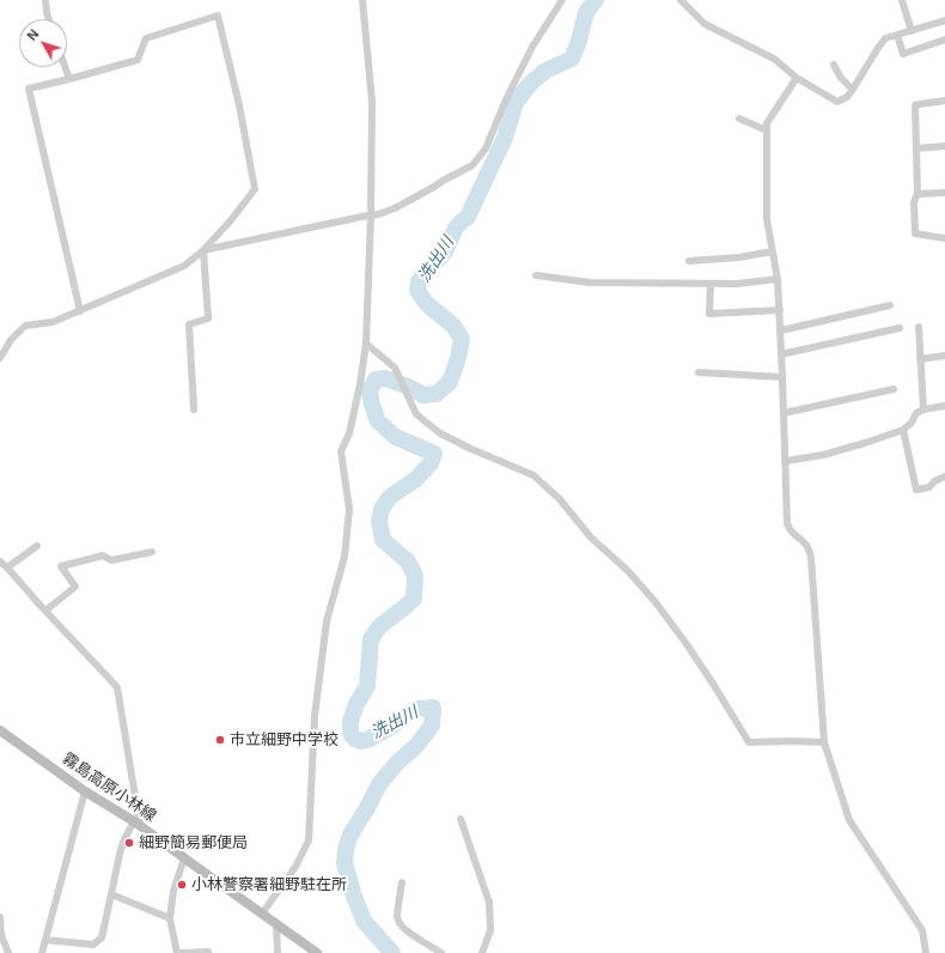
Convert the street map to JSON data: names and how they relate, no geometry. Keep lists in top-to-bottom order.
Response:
{
  "streets": {
    "main road": ["霧島高原小林線"]
  },
  "water": ["洗出川"],
  "places": ["市立細野中学校", "細野簡易郵便局", "小林警察署細野駐在所"],
  "north": "top left"
}
